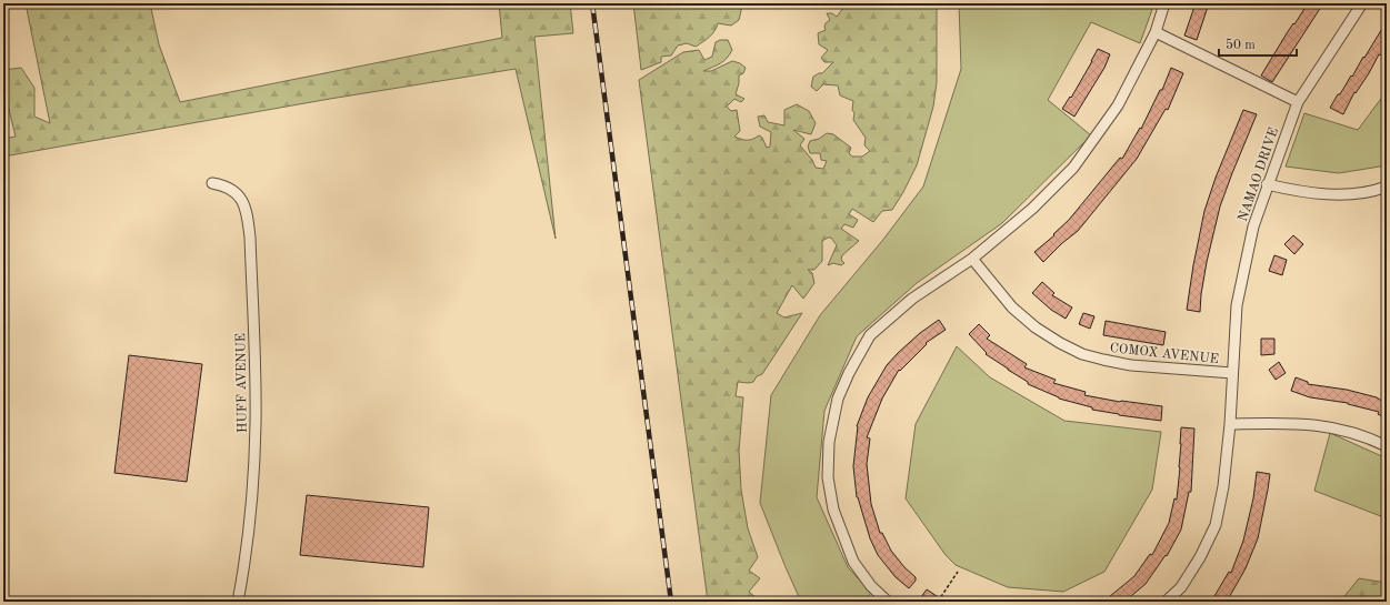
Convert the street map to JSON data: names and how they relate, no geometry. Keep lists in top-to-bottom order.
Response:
{
  "streets": {
    "street": ["NAMAO DRIVE", "COMOX AVENUE", "HUFF AVENUE"]
  },
  "crossings": [
    ["NAMAO DRIVE", "COMOX AVENUE"]
  ],
  "scale_bar": "50 m"
}
